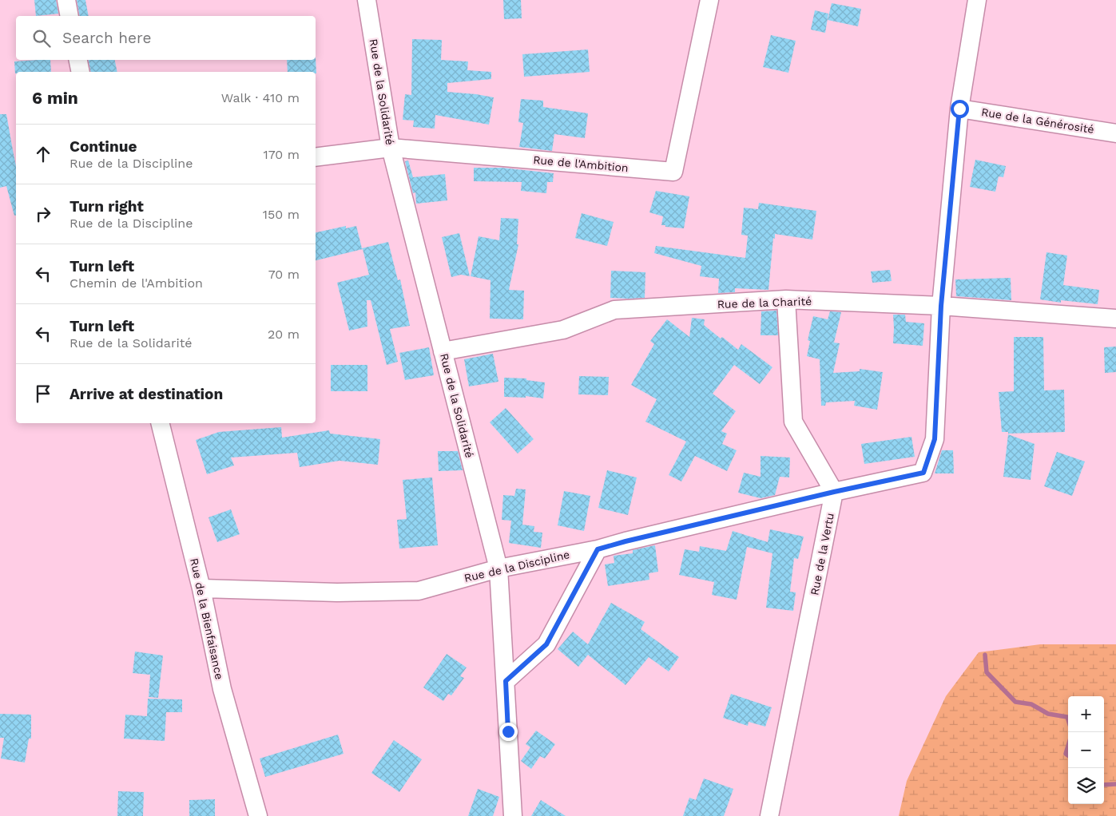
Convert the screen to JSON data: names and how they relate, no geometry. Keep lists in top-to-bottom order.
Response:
{
  "streets": {
    "street": [
      "Rue de la Solidarité",
      "Rue de la Générosité",
      "Rue de l'Ambition",
      "Rue de la Charité",
      "Rue de la Vertu",
      "Rue de la Discipline",
      "Rue de la Bienfaisance"
    ]
  },
  "crossings": [
    ["Rue de la Solidarité", "Rue de l'Ambition"],
    ["Rue de la Solidarité", "Rue de la Charité"],
    ["Rue de la Solidarité", "Rue de la Discipline"],
    ["Rue de la Générosité", "Rue de la Discipline"],
    ["Rue de la Charité", "Rue de la Discipline"],
    ["Rue de la Vertu", "Rue de la Discipline"],
    ["Rue de la Discipline", "Rue de la Bienfaisance"]
  ],
  "page": {
    "search": "Search here",
    "heading": ["6 min", "Walk · 410 m"],
    "list": [
      ["Continue", "Rue de la Discipline", "170 m"],
      ["Turn right", "Rue de la Discipline", "150 m"],
      ["Turn left", "Chemin de l'Ambition", "70 m"],
      ["Turn left", "Rue de la Solidarité", "20 m"],
      "Arrive at destination"
    ],
    "map_buttons": ["+", "−"]
  }
}
